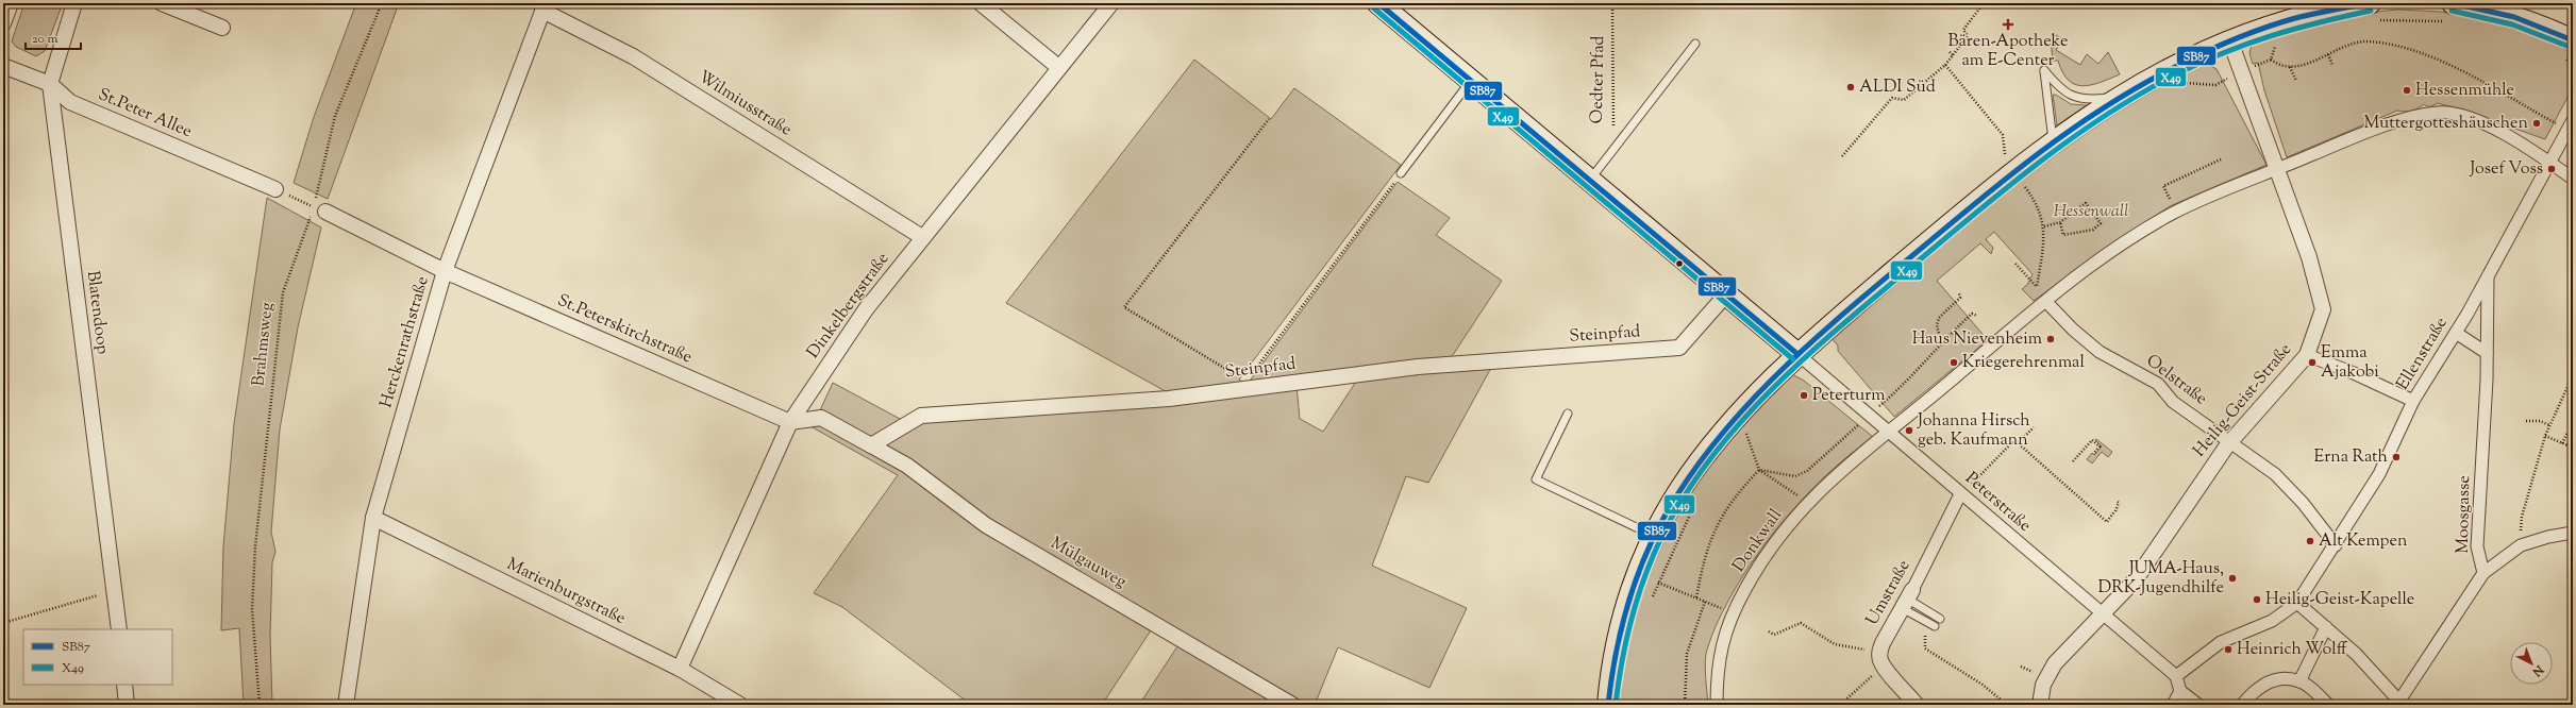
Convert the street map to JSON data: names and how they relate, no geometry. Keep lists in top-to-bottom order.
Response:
{
  "streets": {
    "street": [
      "Wilmiusstraße",
      "St.Peter Allee",
      "Dinkelbergstraße",
      "Blatendoop",
      "St.Peterskirchstraße",
      "Steinpfad",
      "Herckenrathstraße",
      "Ellenstraße",
      "Oelstraße",
      "Heilig-Geist-Straße",
      "Peterstraße",
      "Moosgasse",
      "Donkwall",
      "Mülgauweg",
      "Marienburgstraße",
      "Umstraße"
    ],
    "path": ["Oedter Pfad", "Brahmsweg"]
  },
  "crossings": [
    ["Wilmiusstraße", "Dinkelbergstraße"],
    ["Wilmiusstraße", "Herckenrathstraße"],
    ["St.Peter Allee", "Blatendoop"],
    ["Dinkelbergstraße", "St.Peterskirchstraße"],
    ["Dinkelbergstraße", "Marienburgstraße"],
    ["St.Peterskirchstraße", "Herckenrathstraße"],
    ["Steinpfad", "Mülgauweg"],
    ["Herckenrathstraße", "Marienburgstraße"],
    ["Ellenstraße", "Oelstraße"],
    ["Ellenstraße", "Moosgasse"],
    ["Oelstraße", "Heilig-Geist-Straße"],
    ["Heilig-Geist-Straße", "Peterstraße"],
    ["Peterstraße", "Donkwall"],
    ["Peterstraße", "Umstraße"]
  ],
  "parks": ["Hessenwall"],
  "places": {
    "health": ["Bären-Apotheke am E-Center"],
    "other": [
      "ALDI Süd",
      "Hessenmühle",
      "Muttergotteshäuschen",
      "Josef Voss",
      "Haus Nievenheim",
      "Kriegerehrenmal",
      "Emma Ajakobi",
      "Peterturm",
      "Johanna Hirsch geb. Kaufmann",
      "Erna Rath",
      "Alt Kempen",
      "JUMA-Haus, DRK-Jugendhilfe",
      "Heilig-Geist-Kapelle",
      "Heinrich Wolff"
    ]
  },
  "lines": ["transit line SB87", "transit line X49"],
  "legend": ["SB87", "X49"],
  "scale_bar": "20 m",
  "north": "bottom right"
}
